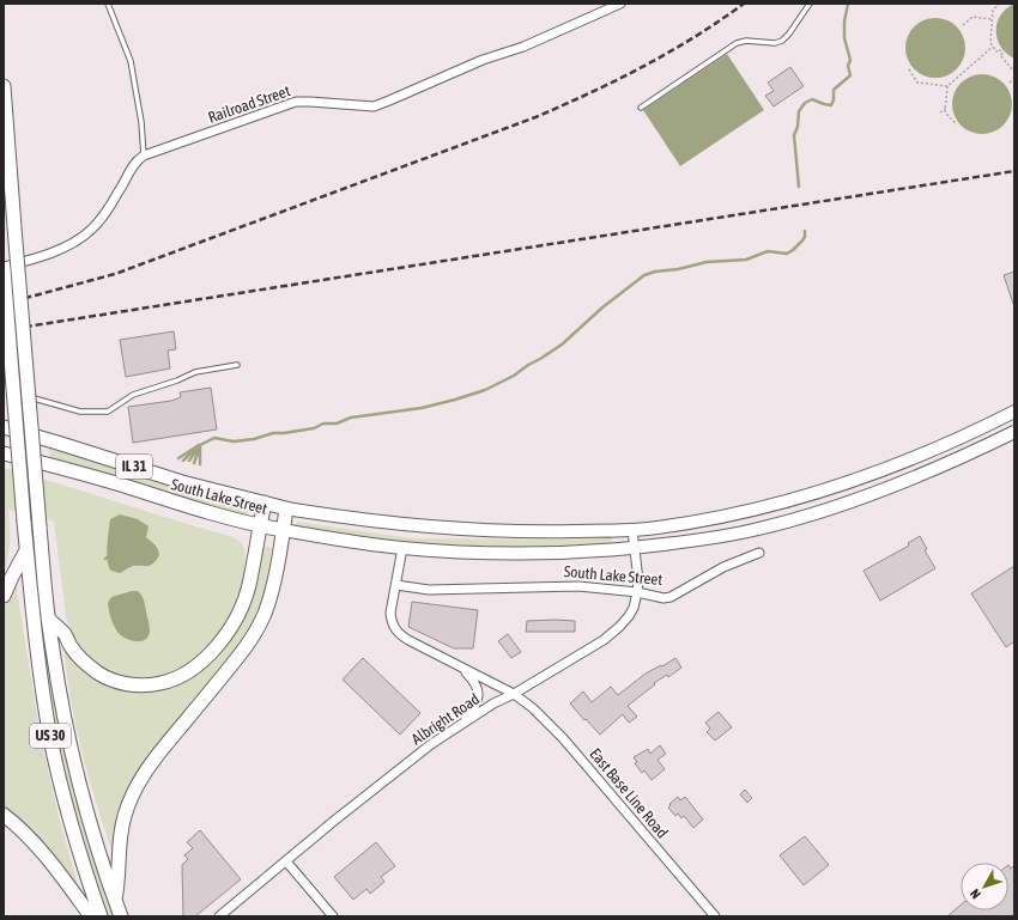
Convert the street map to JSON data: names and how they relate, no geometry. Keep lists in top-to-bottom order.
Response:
{
  "streets": {
    "main road": ["IL 31", "South Lake Street", "US 30"],
    "street": ["Railroad Street", "Albright Road", "East Base Line Road"]
  },
  "crossings": [
    ["Railroad Street", "US 30"],
    ["IL 31", "South Lake Street"],
    ["IL 31", "Albright Road"],
    ["IL 31", "East Base Line Road"],
    ["South Lake Street", "Albright Road"],
    ["South Lake Street", "East Base Line Road"],
    ["Albright Road", "East Base Line Road"]
  ],
  "north": "bottom left"
}
